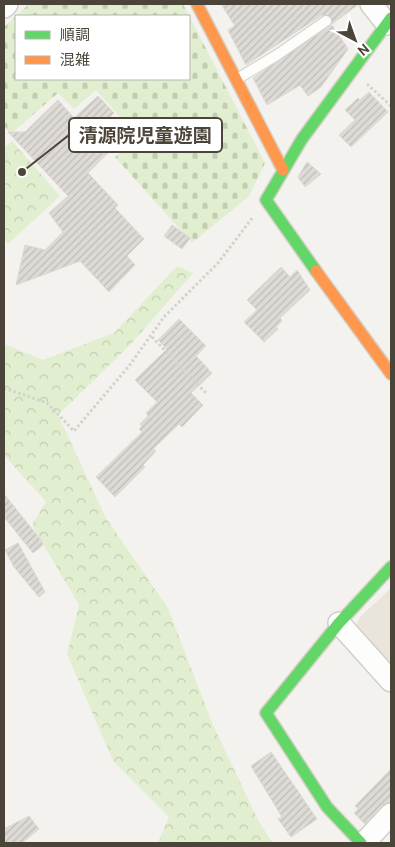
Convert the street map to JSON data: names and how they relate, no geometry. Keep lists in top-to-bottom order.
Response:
{
  "places": ["清源院児童遊園"],
  "legend": ["順調", "混雑"],
  "north": "bottom right"
}
